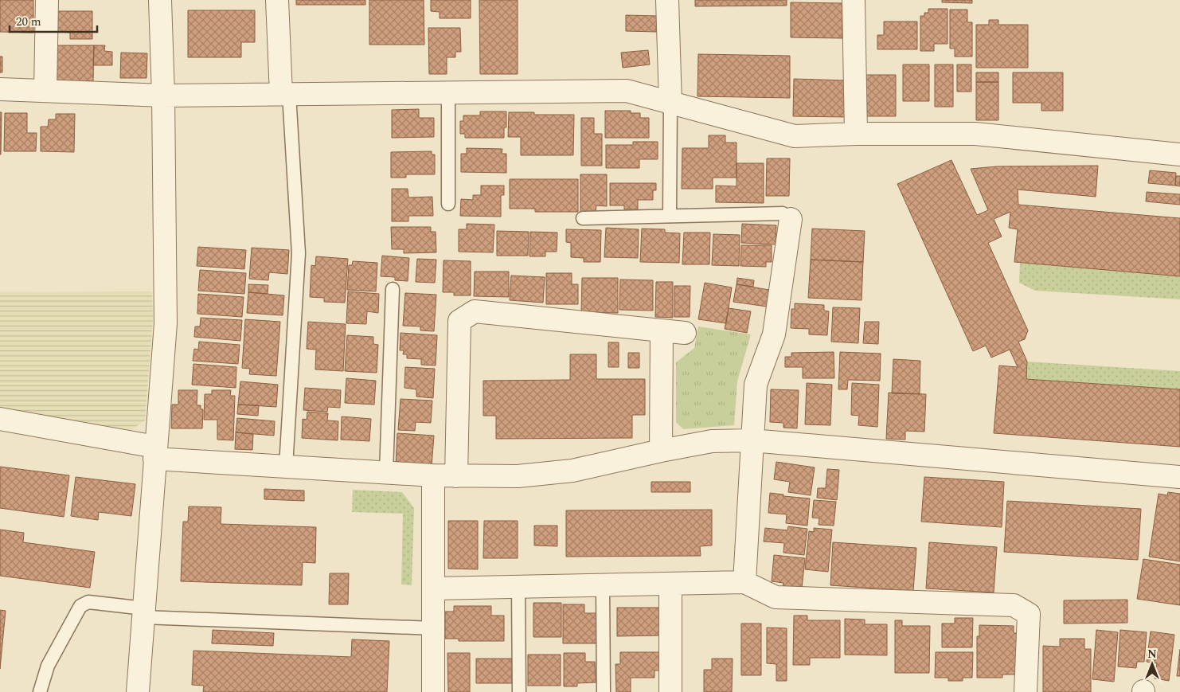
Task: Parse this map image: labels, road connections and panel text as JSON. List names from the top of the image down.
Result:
{
  "scale_bar": "20 m",
  "north": "top"
}
